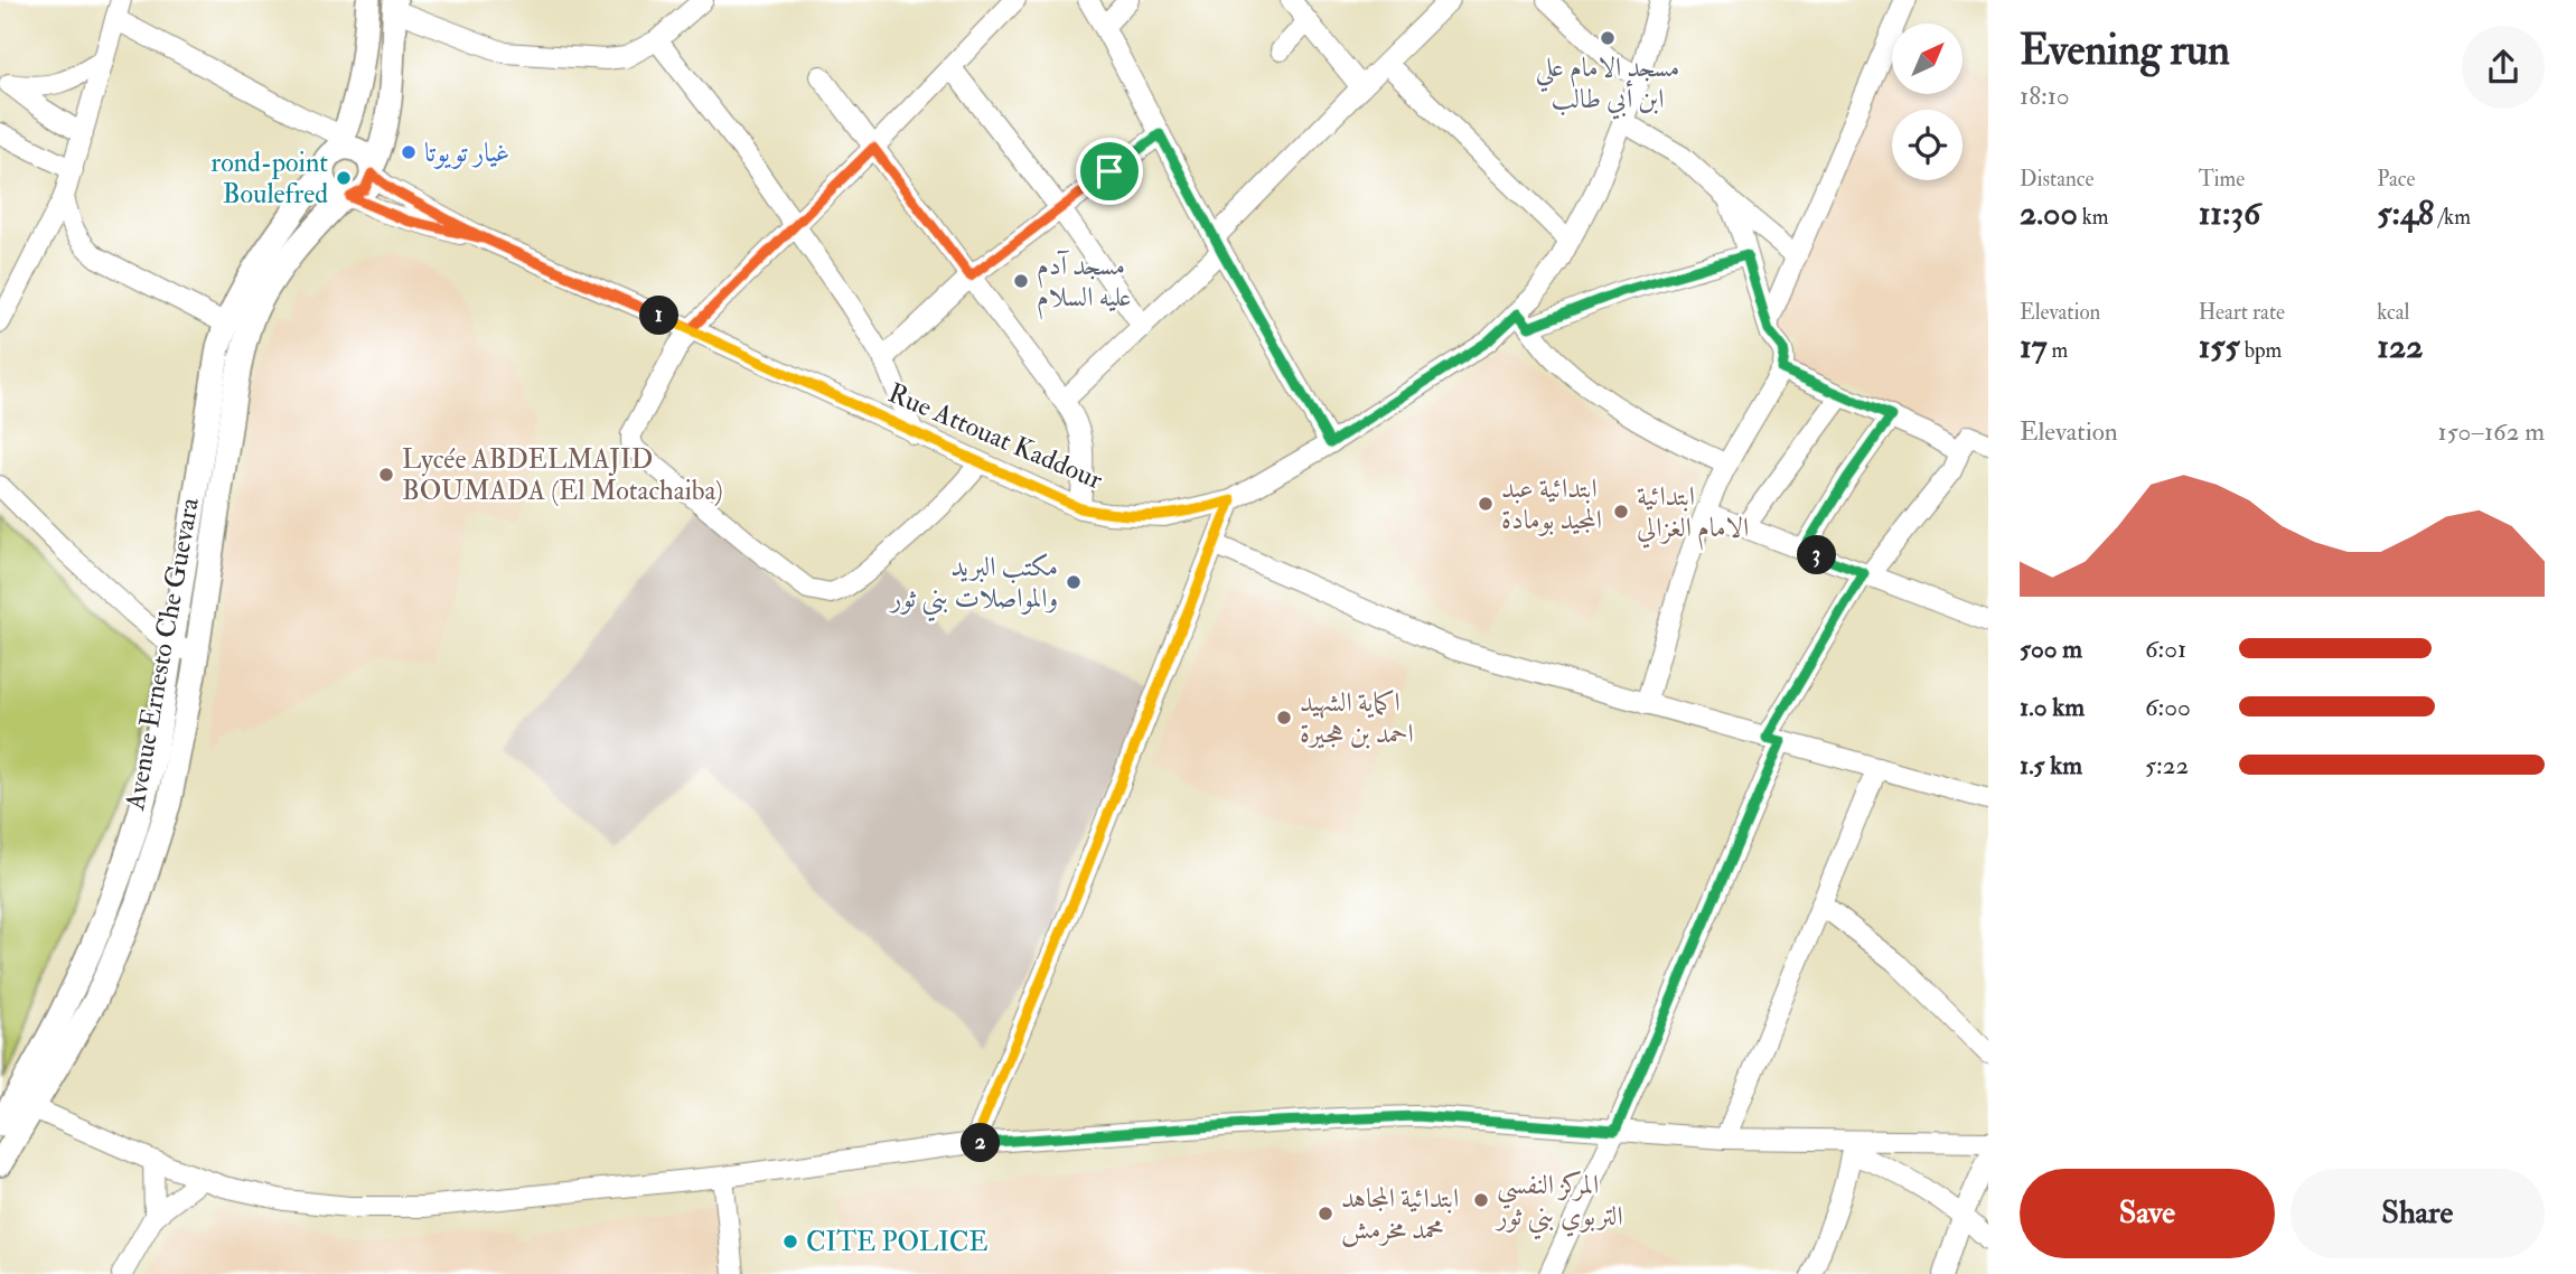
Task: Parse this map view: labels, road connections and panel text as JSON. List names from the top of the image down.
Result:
{
  "streets": {
    "main road": ["Avenue Ernesto Che Guevara"],
    "street": ["Rue Attouat Kaddour"]
  },
  "crossings": [
    ["Rue Attouat Kaddour", "Avenue Ernesto Che Guevara"]
  ],
  "places": [
    "مسجد الامام علي ابن أبي طالب",
    "غيار تويوتا",
    "rond-point Boulefred",
    "مسجد آدم عليه السلام",
    "Lycée ABDELMAJID BOUMADA (El Motachaiba)",
    "ابتدائية عبد المجيد بومادة",
    "ابتدائية الامام الغزالي",
    "مكتب البريد والمواصلات بني ثور",
    "اكماية الشهيد احمد بن هجيرة",
    "المركز النفسي التربوي بني ثور",
    "ابتدائية المجاهد محمد مخرمش",
    "CITE POLICE"
  ],
  "north": "top right",
  "page": {
    "heading": ["Evening run", "18:10"],
    "stats": [
      ["Distance", "2.00 km"],
      ["Time", "11:36"],
      ["Pace", "5:48 /km"],
      ["Elevation", "17 m"],
      ["Heart rate", "155 bpm"],
      ["kcal", "122"]
    ],
    "pins": ["1", "3", "2"],
    "chart": ["Elevation", "150–162 m"],
    "list": [
      {
        "name": "500 m",
        "note": "6:01"
      },
      {
        "name": "1.0 km",
        "note": "6:00"
      },
      {
        "name": "1.5 km",
        "note": "5:22"
      }
    ],
    "buttons": ["Save", "Share"]
  }
}
